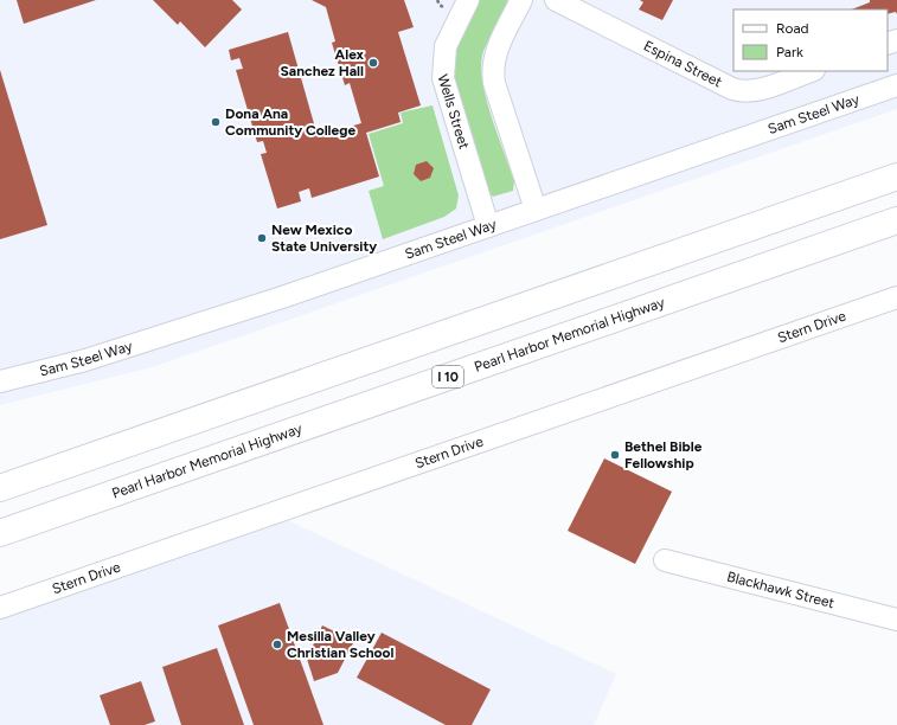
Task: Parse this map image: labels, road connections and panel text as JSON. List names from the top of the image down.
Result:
{
  "streets": {
    "highway": ["Pearl Harbor Memorial Highway", "I 10"],
    "street": [
      "Espina Street",
      "Wells Street",
      "Sam Steel Way",
      "Stern Drive",
      "Blackhawk Street"
    ]
  },
  "crossings": [
    ["Wells Street", "Sam Steel Way"]
  ],
  "places": [
    "Alex Sanchez Hall",
    "Dona Ana Community College",
    "New Mexico State University",
    "Bethel Bible Fellowship",
    "Mesilla Valley Christian School"
  ],
  "legend": ["Road", "Park"]
}
